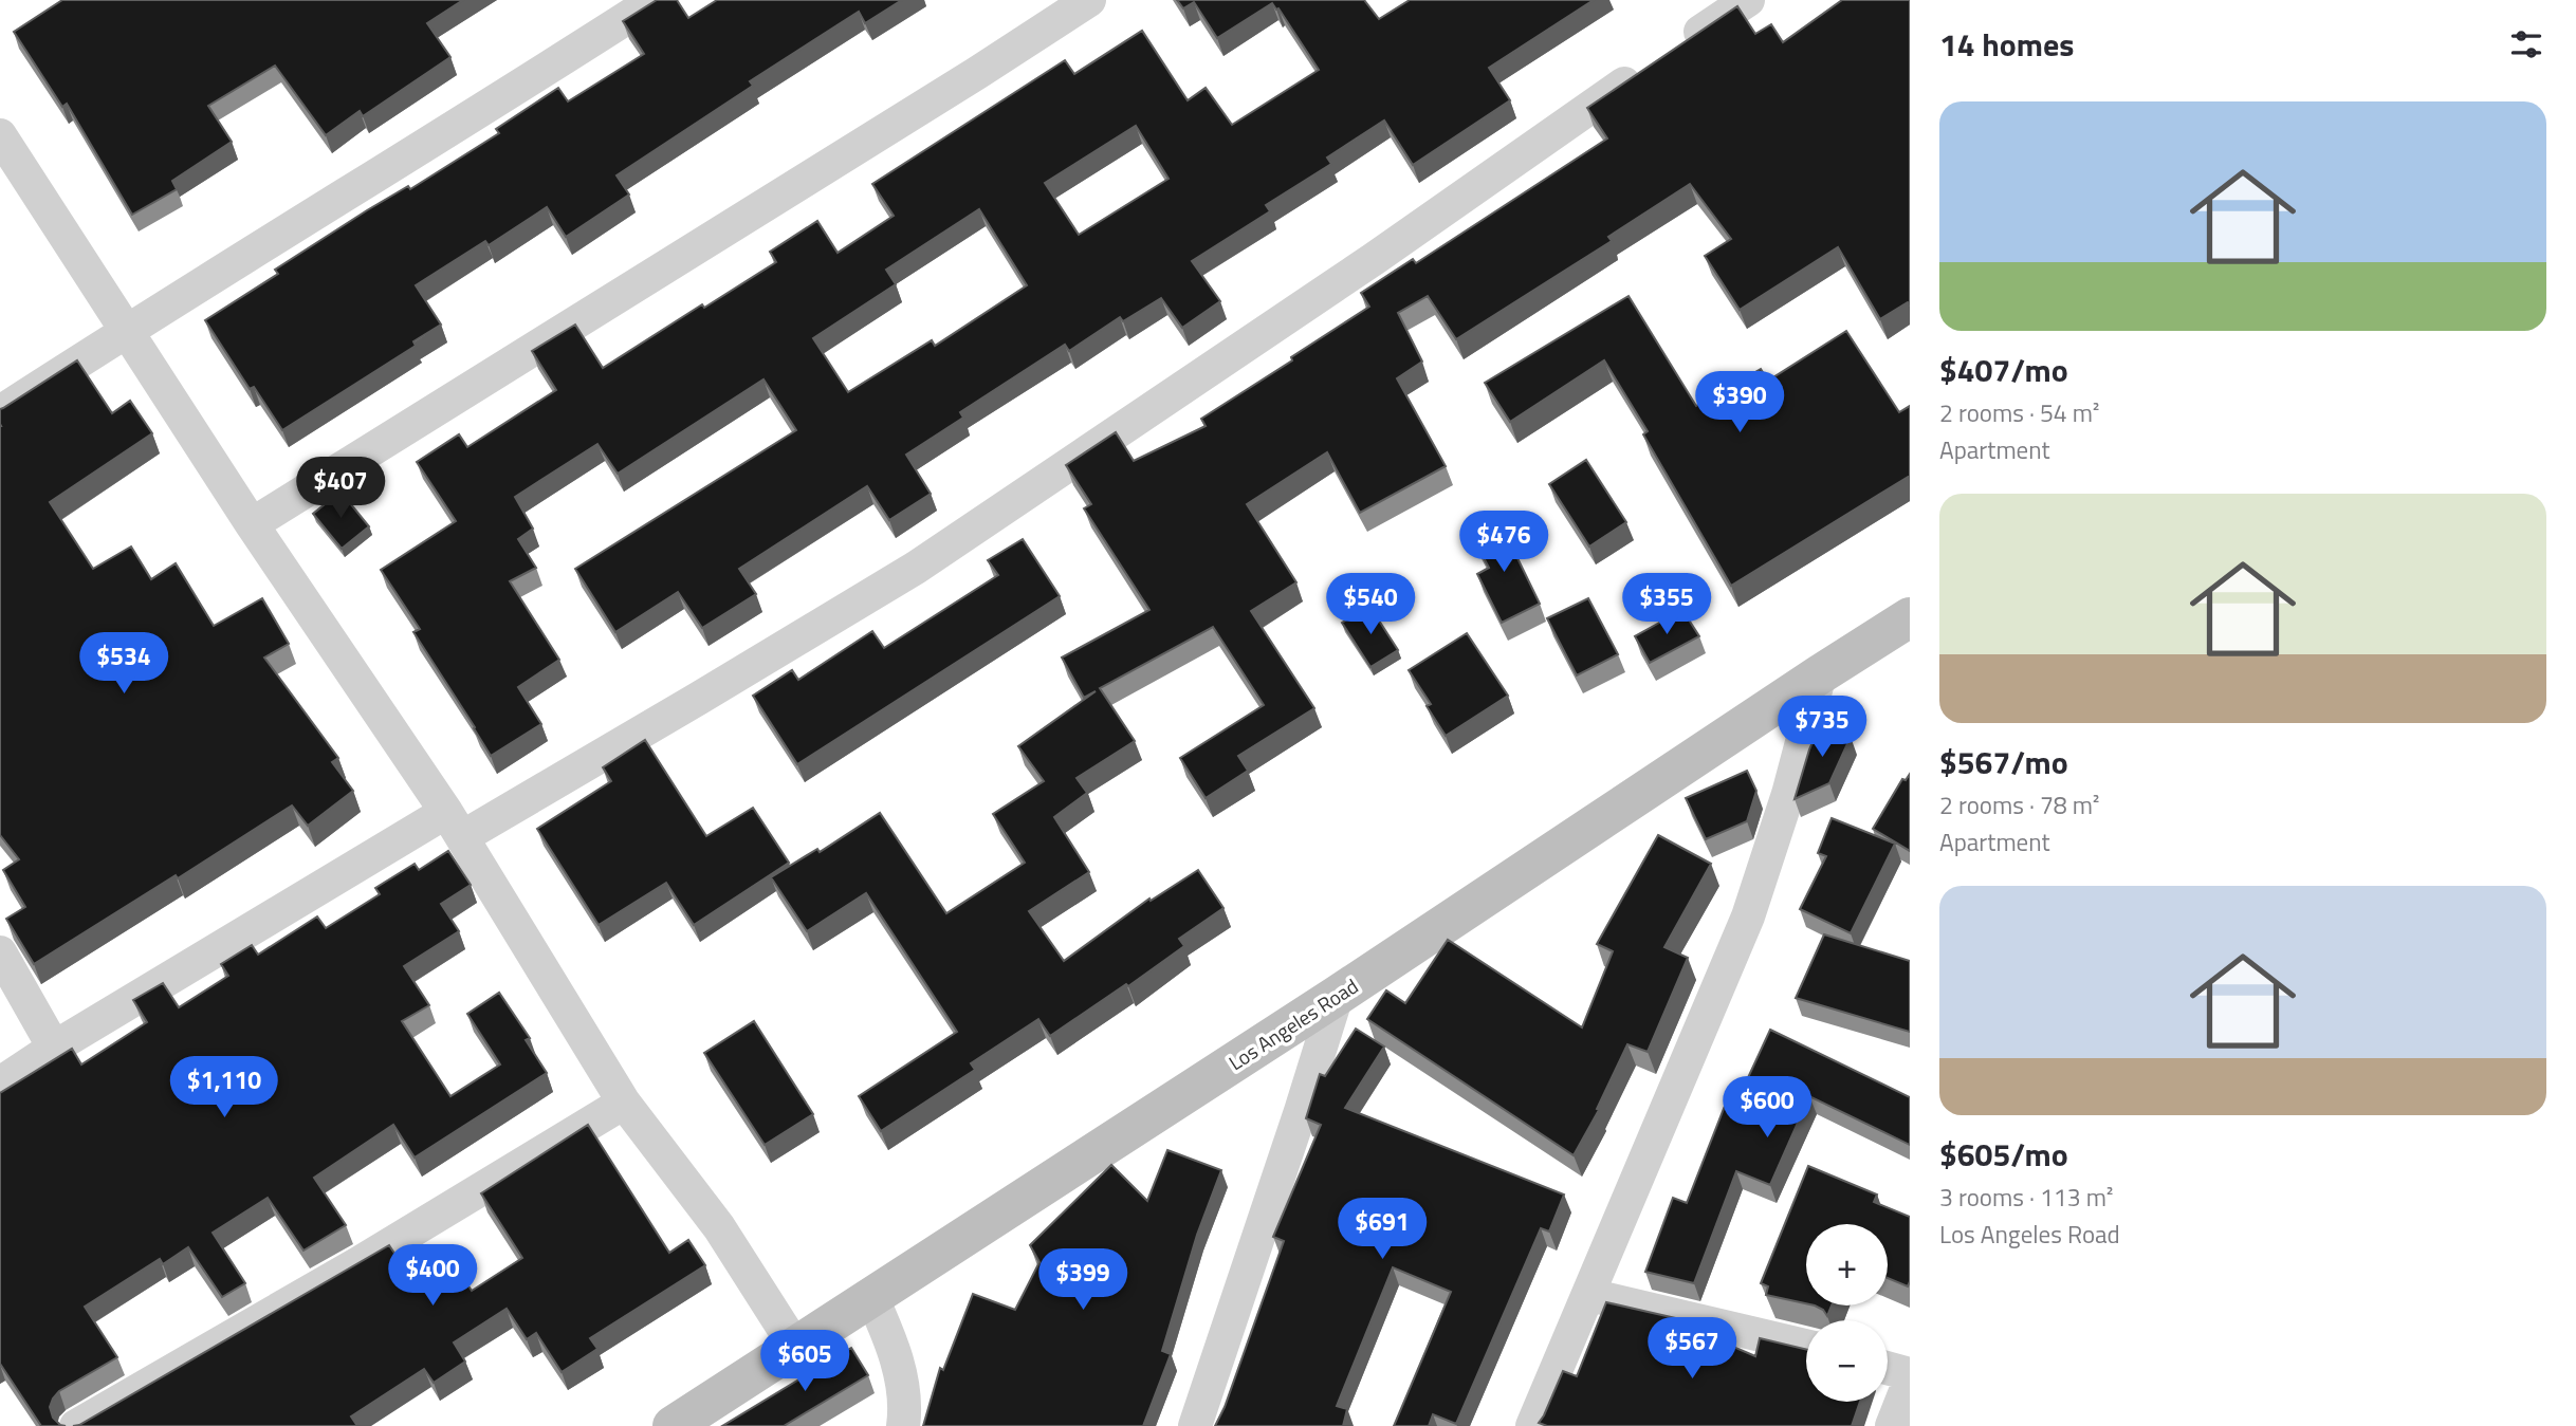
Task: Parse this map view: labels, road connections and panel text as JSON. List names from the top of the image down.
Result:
{
  "streets": {
    "main road": ["Los Angeles Road"]
  },
  "page": {
    "heading": "14 homes",
    "list": [
      {
        "name": "$407/mo",
        "note": "2 rooms · 54 m² · Apartment"
      },
      {
        "name": "$567/mo",
        "note": "2 rooms · 78 m² · Apartment"
      },
      {
        "name": "$605/mo",
        "note": "3 rooms · 113 m² · Los Angeles Road"
      }
    ],
    "price": [
      "$390",
      "$407",
      "$476",
      "$540",
      "$355",
      "$534",
      "$735",
      "$1,110",
      "$600",
      "$691",
      "$400",
      "$399",
      "$567",
      "$605"
    ],
    "map_buttons": ["+", "−"]
  }
}
